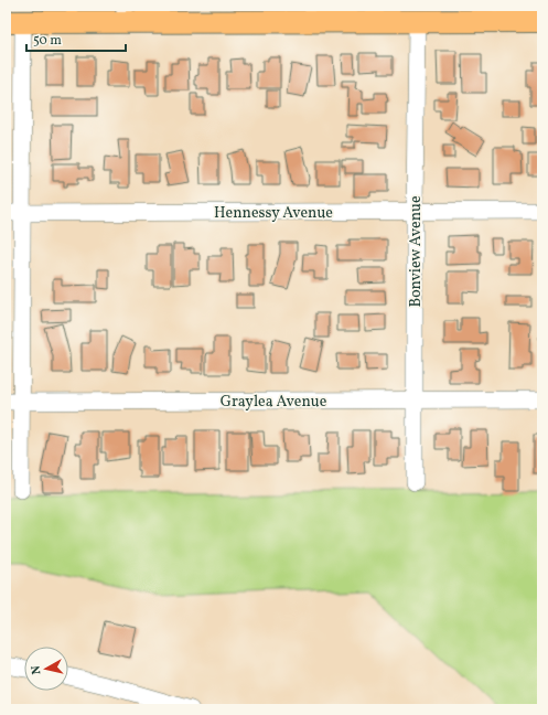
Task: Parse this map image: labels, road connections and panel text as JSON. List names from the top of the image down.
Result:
{
  "streets": {
    "street": ["Hennessy Avenue", "Bonview Avenue", "Graylea Avenue"]
  },
  "crossings": [
    ["Hennessy Avenue", "Bonview Avenue"],
    ["Bonview Avenue", "Graylea Avenue"]
  ],
  "scale_bar": "50 m",
  "north": "left"
}
